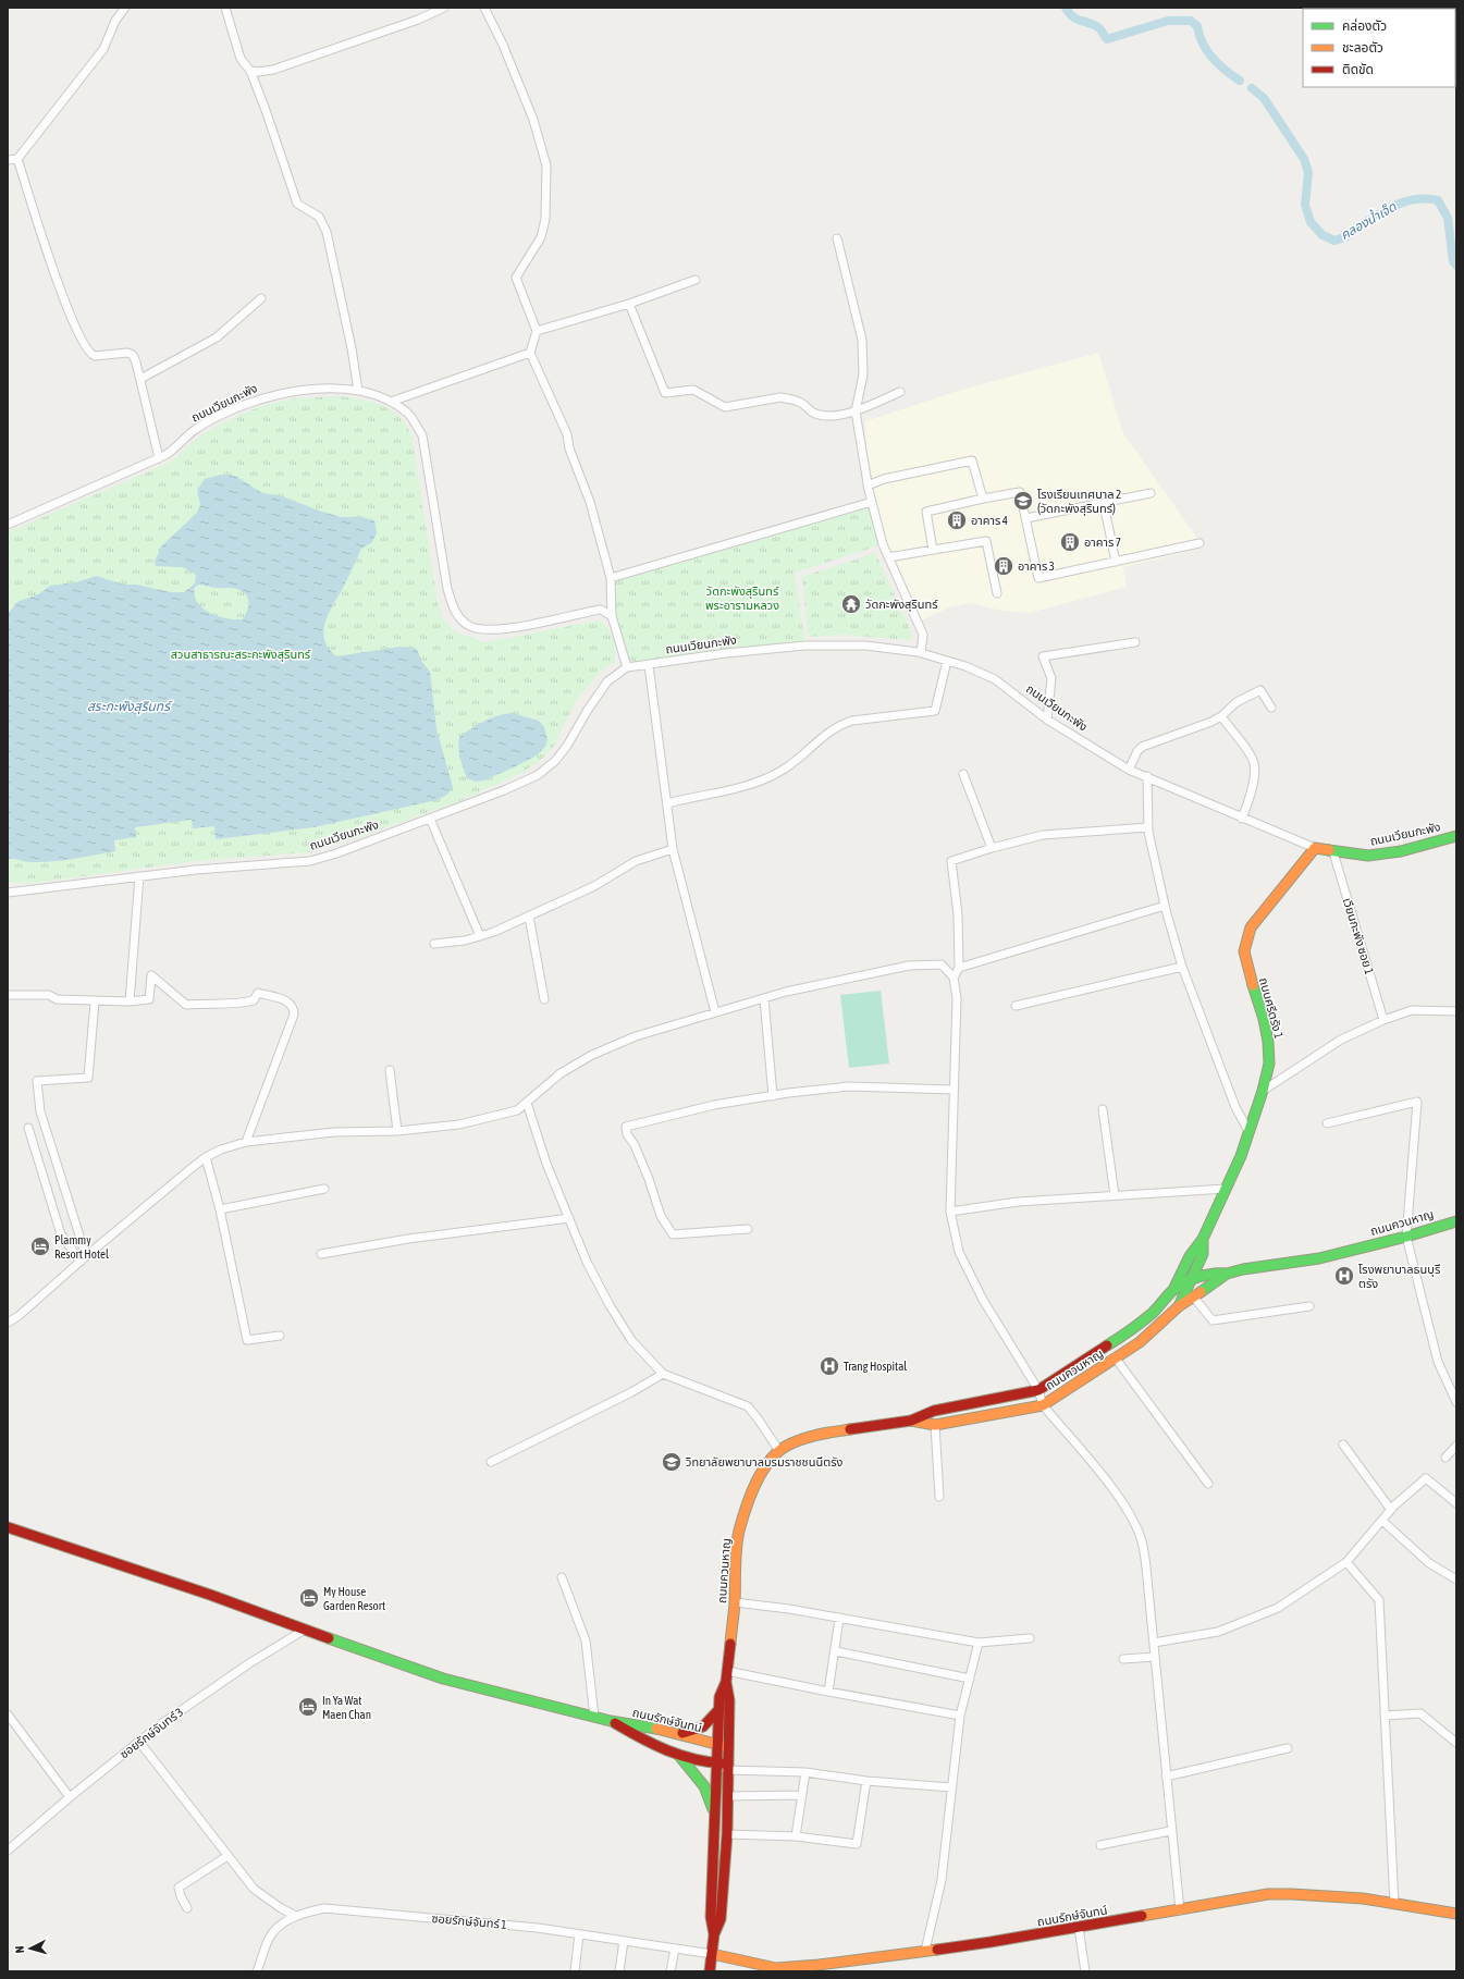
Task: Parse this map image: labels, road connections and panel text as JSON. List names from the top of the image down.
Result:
{
  "streets": {
    "main road": [
      "ถนนเวียนกะพัง",
      "ถนนศรีตรัง 1",
      "ถนนควนหาญ",
      "ถนนรักษ์จันทน์"
    ],
    "street": ["เวียนกะพัง ซอย 1", "ซอยรักษ์จันทร์ 3", "ซอยรักษ์จันทร์ 1"]
  },
  "crossings": [
    ["ถนนเวียนกะพัง", "เวียนกะพัง ซอย 1"],
    ["ถนนเวียนกะพัง", "ถนนศรีตรัง 1"],
    ["ถนนศรีตรัง 1", "ถนนควนหาญ"],
    ["ถนนควนหาญ", "ถนนรักษ์จันทน์"],
    ["ถนนรักษ์จันทน์", "ซอยรักษ์จันทร์ 1"]
  ],
  "water": ["คลองน้ำเจ็ด", "สระกะพังสุรินทร์"],
  "parks": ["วัดกะพังสุรินทร์ พระอารามหลวง", "สวนสาธารณะสระกะพังสุรินทร์"],
  "places": {
    "school or university": ["โรงเรียนเทศบาล 2 (วัดกะพังสุรินทร์)", "วิทยาลัยพยาบาลบรมราชชนนีตรัง"],
    "building": ["อาคาร 4", "อาคาร 7", "อาคาร 3"],
    "temple": ["วัดกะพังสุรินทร์"],
    "hotel": ["Plammy Resort Hotel", "My House Garden Resort", "In Ya Wat Maen Chan"],
    "hospital": ["โรงพยาบาลธนบุรี ตรัง", "Trang Hospital"]
  },
  "legend": ["คล่องตัว", "ชะลอตัว", "ติดขัด"],
  "north": "left"
}
